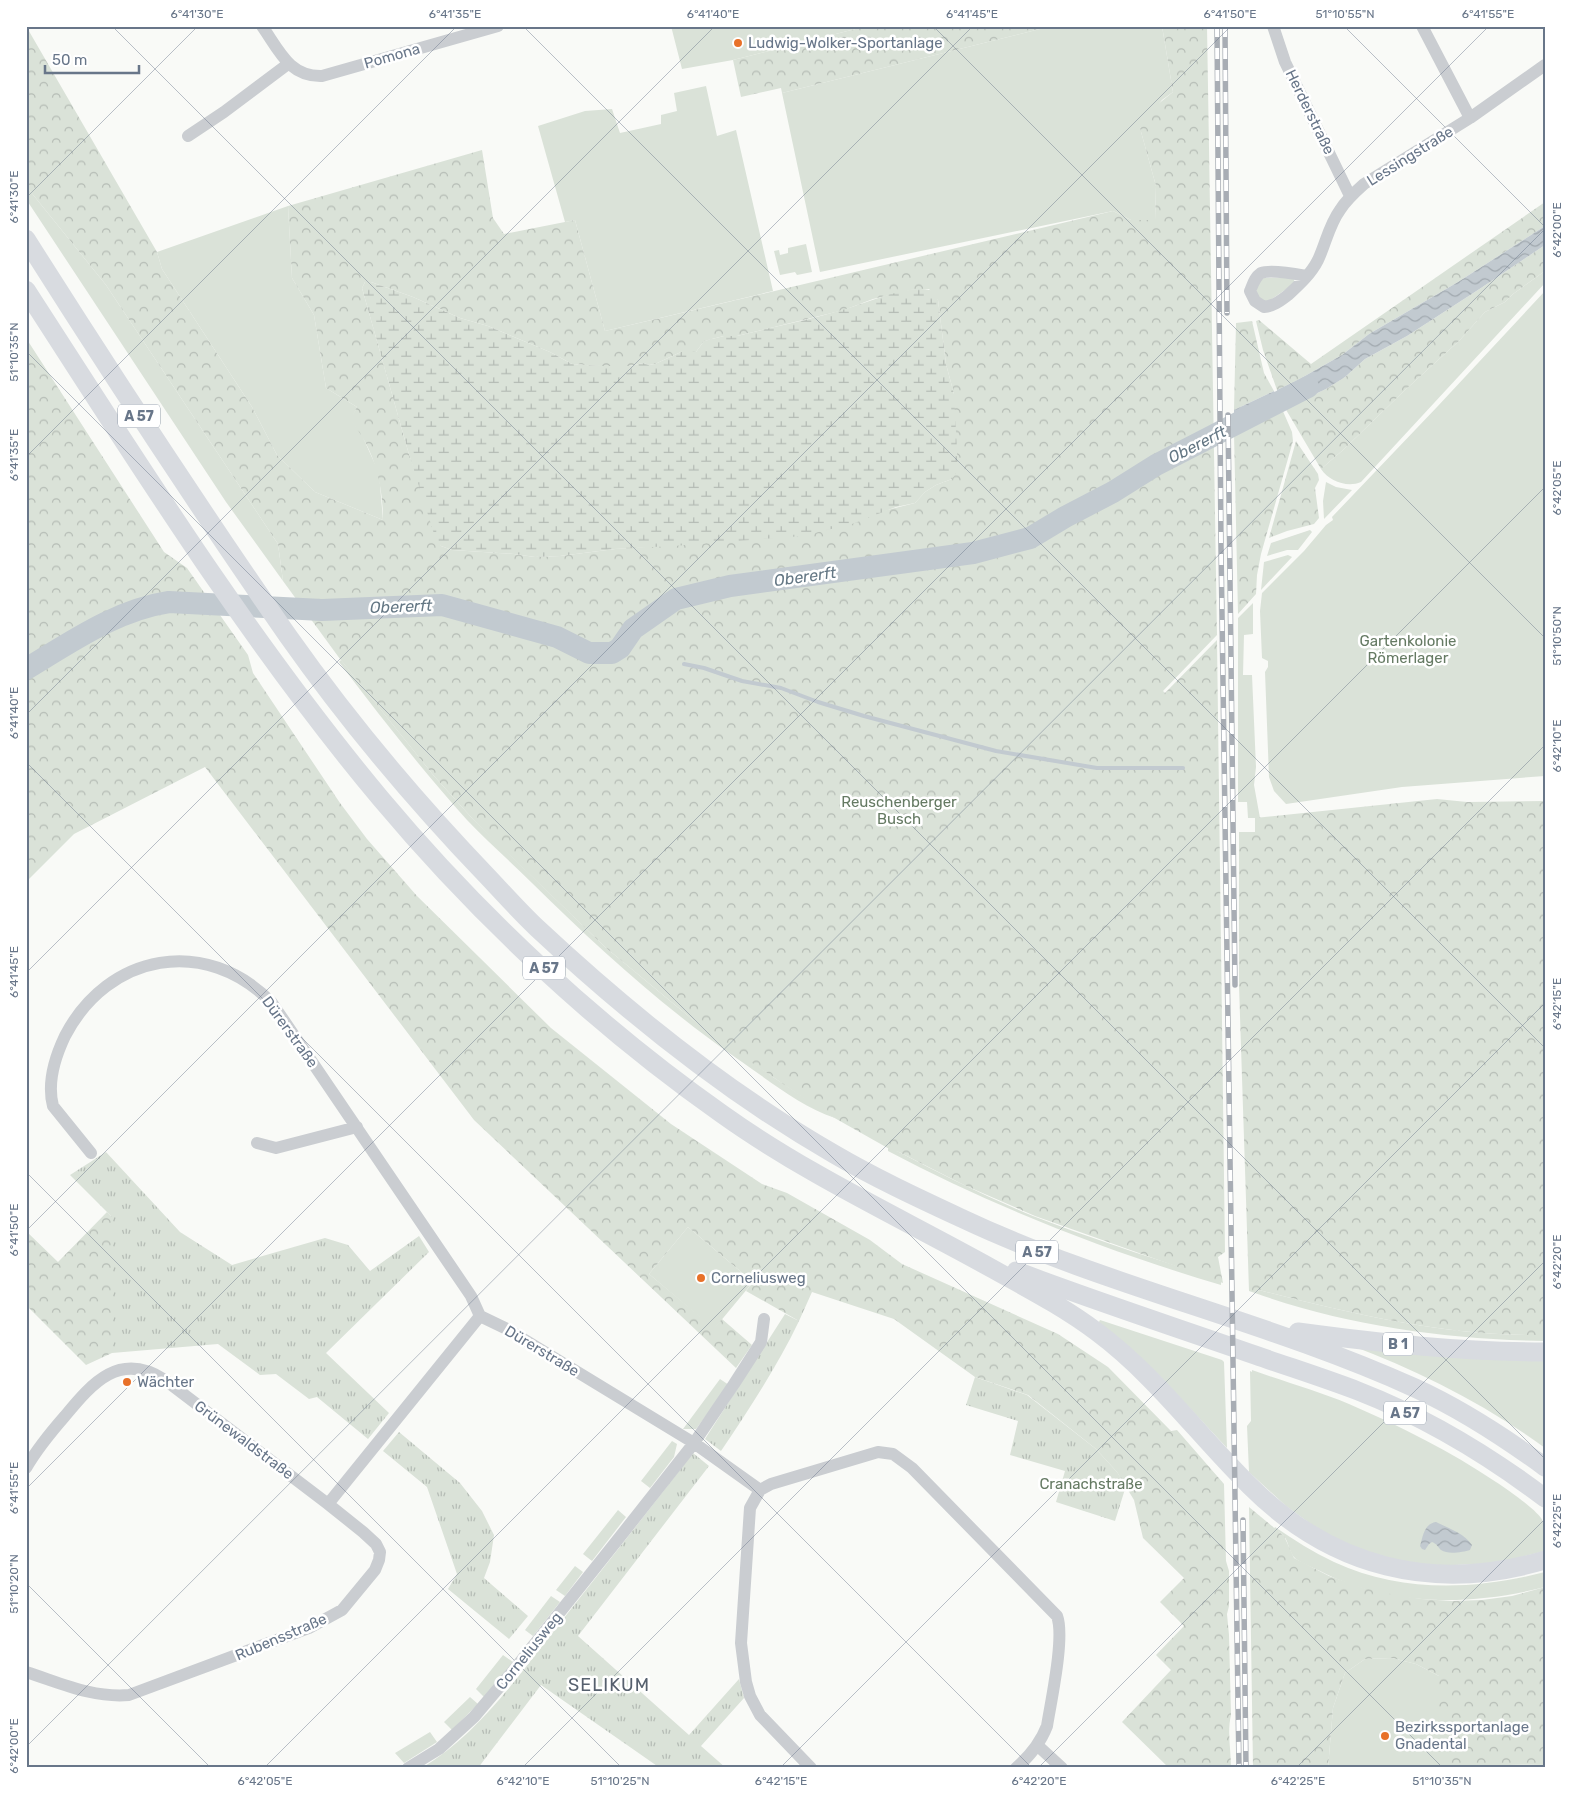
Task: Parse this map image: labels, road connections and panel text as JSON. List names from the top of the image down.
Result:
{
  "streets": {
    "highway": ["A 57", "B 1"],
    "street": [
      "Pomona",
      "Herderstraße",
      "Lessingstraße",
      "Dürerstraße",
      "Grünewaldstraße",
      "Rubensstraße",
      "Corneliusweg"
    ]
  },
  "crossings": [
    ["Herderstraße", "Lessingstraße"],
    ["A 57", "B 1"],
    ["Dürerstraße", "Corneliusweg"],
    ["Grünewaldstraße", "Rubensstraße"]
  ],
  "districts": ["SELIKUM"],
  "water": ["Obererft"],
  "parks": ["Gartenkolonie Römerlager", "Reuschenberger Busch", "Cranachstraße"],
  "places": [
    "Ludwig-Wolker-Sportanlage",
    "Corneliusweg",
    "Wächter",
    "Bezirkssportanlage Gnadental"
  ],
  "scale_bar": "50 m",
  "coordinates": [
    "6°41'30\"E",
    "6°41'35\"E",
    "6°41'40\"E",
    "6°41'45\"E",
    "6°41'50\"E",
    "51°10'55\"N",
    "6°41'55\"E",
    "6°42'00\"E",
    "51°10'35\"N",
    "6°42'05\"E",
    "51°10'50\"N",
    "6°42'10\"E",
    "6°42'15\"E",
    "6°42'20\"E",
    "6°42'25\"E",
    "51°10'20\"N",
    "51°10'25\"N"
  ]
}
